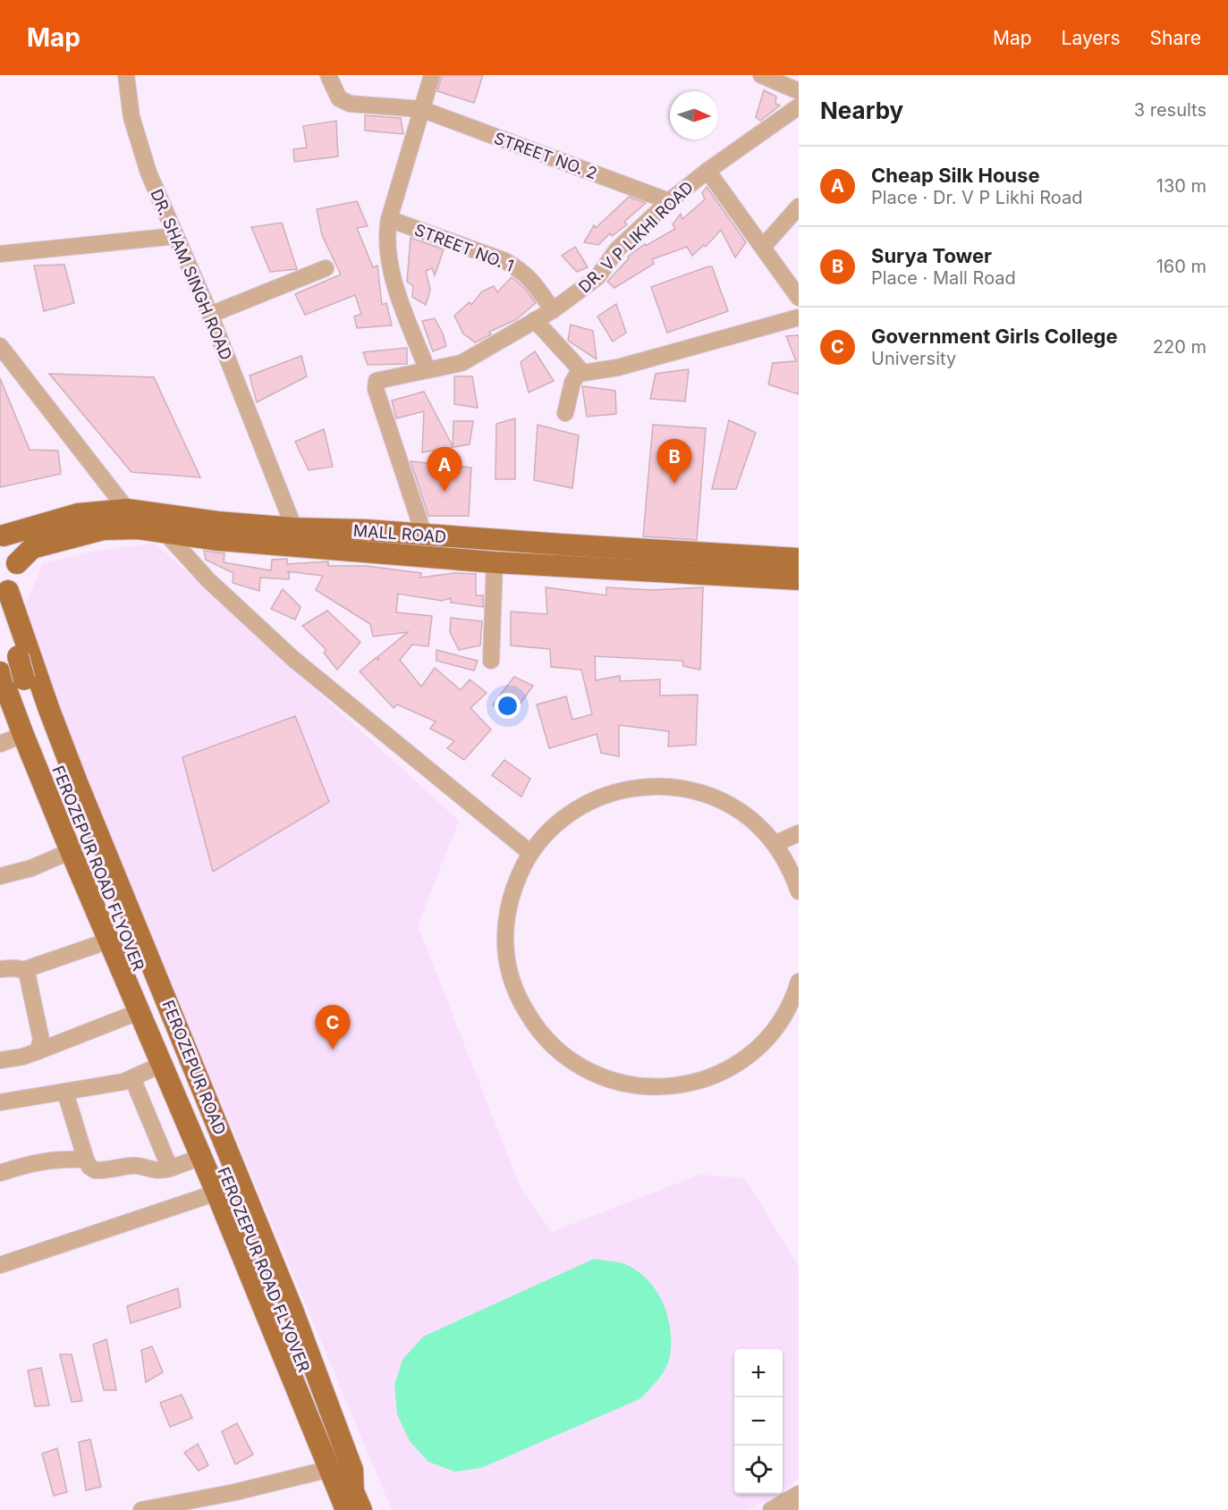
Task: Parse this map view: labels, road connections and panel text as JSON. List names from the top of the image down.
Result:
{
  "streets": {
    "main road": ["MALL ROAD", "FEROZEPUR ROAD FLYOVER"],
    "street": [
      "STREET NO. 2",
      "DR. V P LIKHI ROAD",
      "STREET NO. 1",
      "DR. SHAM SINGH ROAD"
    ]
  },
  "crossings": [
    ["STREET NO. 2", "DR. V P LIKHI ROAD"],
    ["DR. V P LIKHI ROAD", "STREET NO. 1"],
    ["DR. V P LIKHI ROAD", "MALL ROAD"],
    ["DR. SHAM SINGH ROAD", "MALL ROAD"]
  ],
  "north": "right",
  "page": {
    "header": "Map",
    "nav": ["Map", "Layers", "Share"],
    "heading": ["Nearby", "3 results"],
    "list": [
      {
        "mark": "A",
        "name": "Cheap Silk House",
        "note": "Place · Dr. V P Likhi Road",
        "value": "130 m"
      },
      {
        "mark": "B",
        "name": "Surya Tower",
        "note": "Place · Mall Road",
        "value": "160 m"
      },
      {
        "mark": "C",
        "name": "Government Girls College",
        "note": "University",
        "value": "220 m"
      }
    ],
    "pins": ["B", "A", "C"],
    "map_buttons": ["+", "−"]
  }
}
